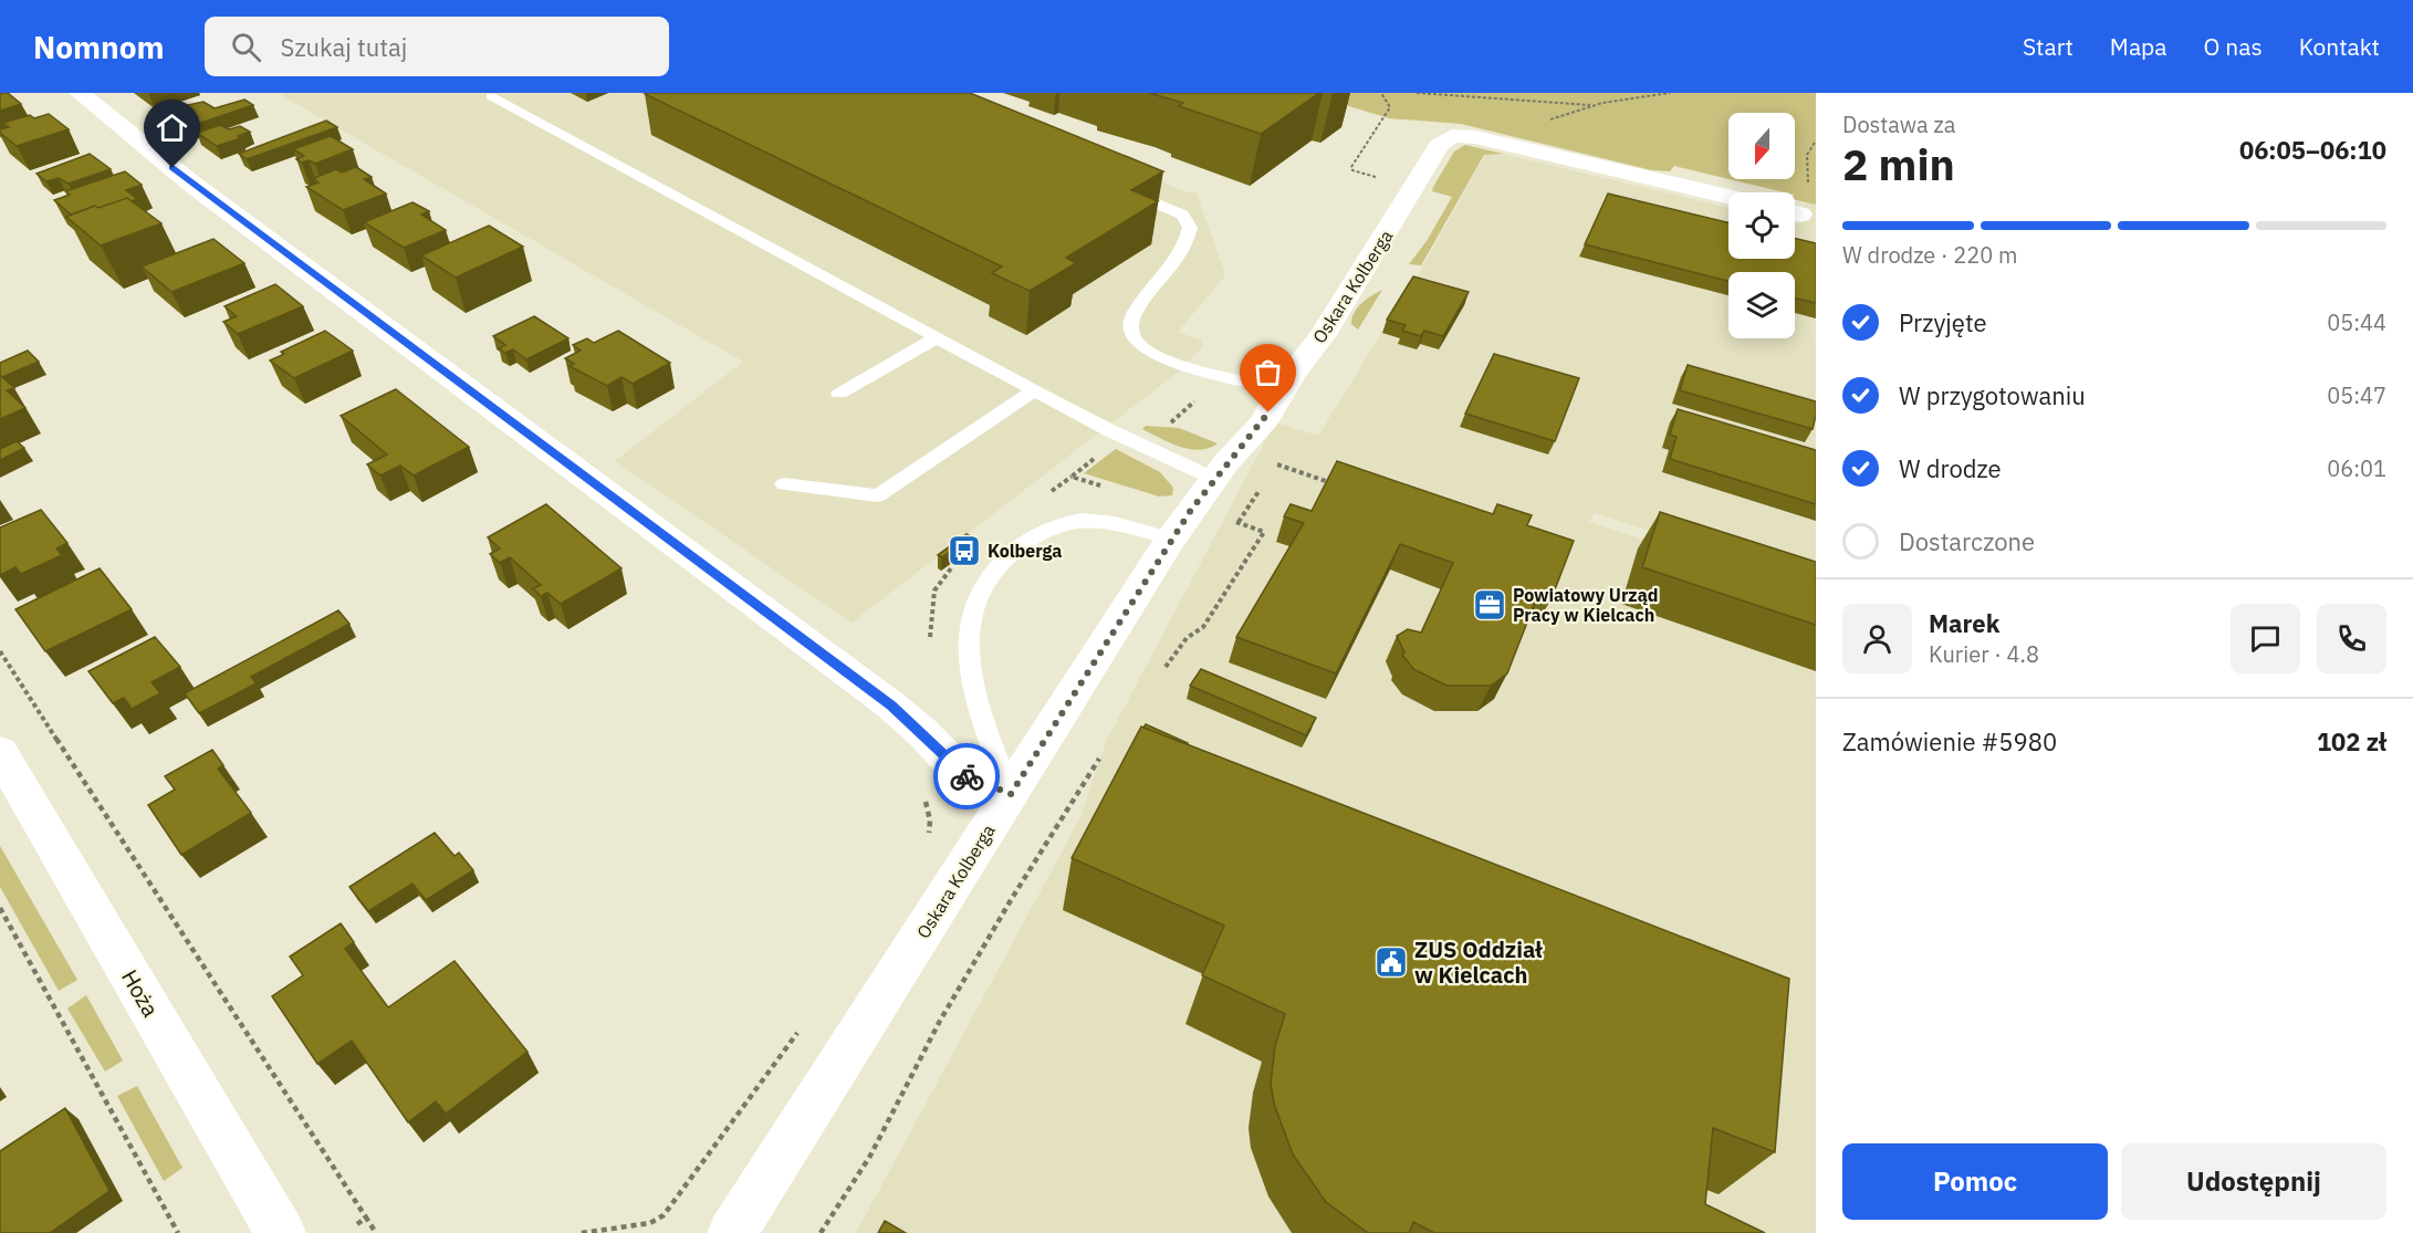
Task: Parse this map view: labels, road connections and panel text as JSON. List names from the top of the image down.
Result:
{
  "streets": {
    "street": ["Oskara Kolberga", "Hoża"]
  },
  "places": {
    "bus stop": ["Kolberga"],
    "office": ["Powiatowy Urząd Pracy w Kielcach"],
    "public building": ["ZUS Oddział w Kielcach"]
  },
  "north": "bottom",
  "page": {
    "header": "Nomnom",
    "search": "Szukaj tutaj",
    "nav": [
      "Start",
      "Mapa",
      "O nas",
      "Kontakt"
    ],
    "heading": ["2 min", "Dostawa za", "06:05–06:10"],
    "panel": [
      "Marek",
      "Kurier · 4.8",
      "Zamówienie #5980",
      "102 zł"
    ],
    "bar": "W drodze · 220 m",
    "list": [
      ["Przyjęte", "05:44"],
      ["W przygotowaniu", "05:47"],
      ["W drodze", "06:01"],
      "Dostarczone"
    ],
    "buttons": ["Pomoc", "Udostępnij"]
  }
}
